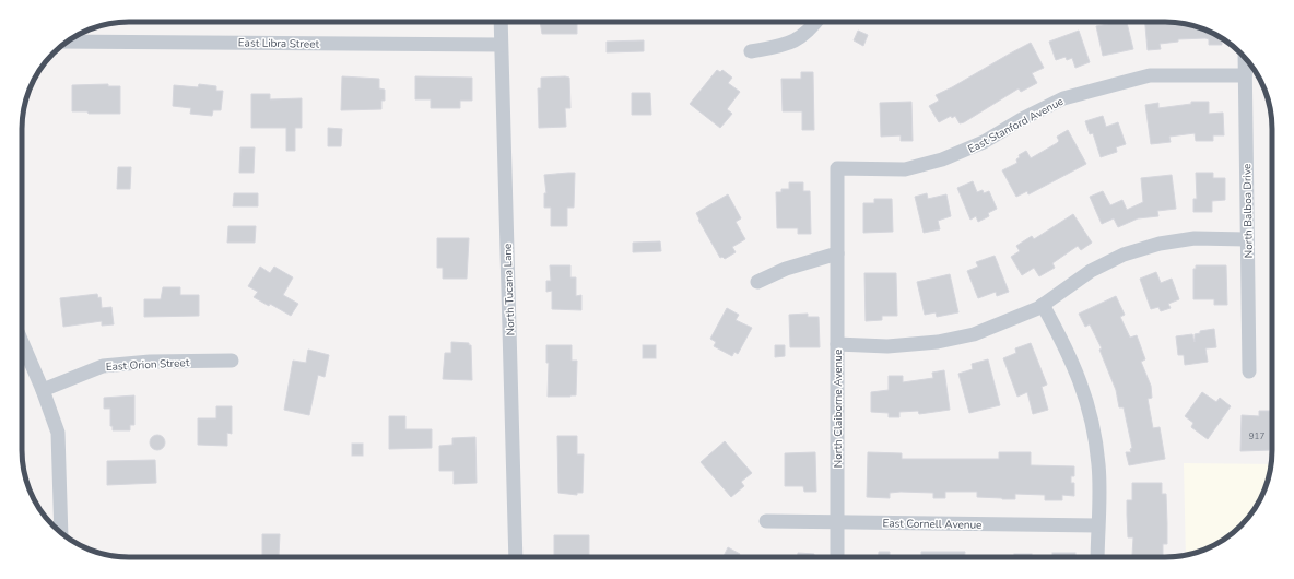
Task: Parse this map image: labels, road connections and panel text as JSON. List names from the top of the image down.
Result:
{
  "streets": {
    "street": [
      "East Libra Street",
      "East Stanford Avenue",
      "North Balboa Drive",
      "North Tucana Lane",
      "East Orion Street",
      "North Claiborne Avenue",
      "East Cornell Avenue"
    ]
  },
  "crossings": [
    ["East Libra Street", "North Tucana Lane"],
    ["East Stanford Avenue", "North Balboa Drive"],
    ["East Stanford Avenue", "North Claiborne Avenue"],
    ["North Claiborne Avenue", "East Cornell Avenue"]
  ],
  "house_numbers": ["917"]
}
